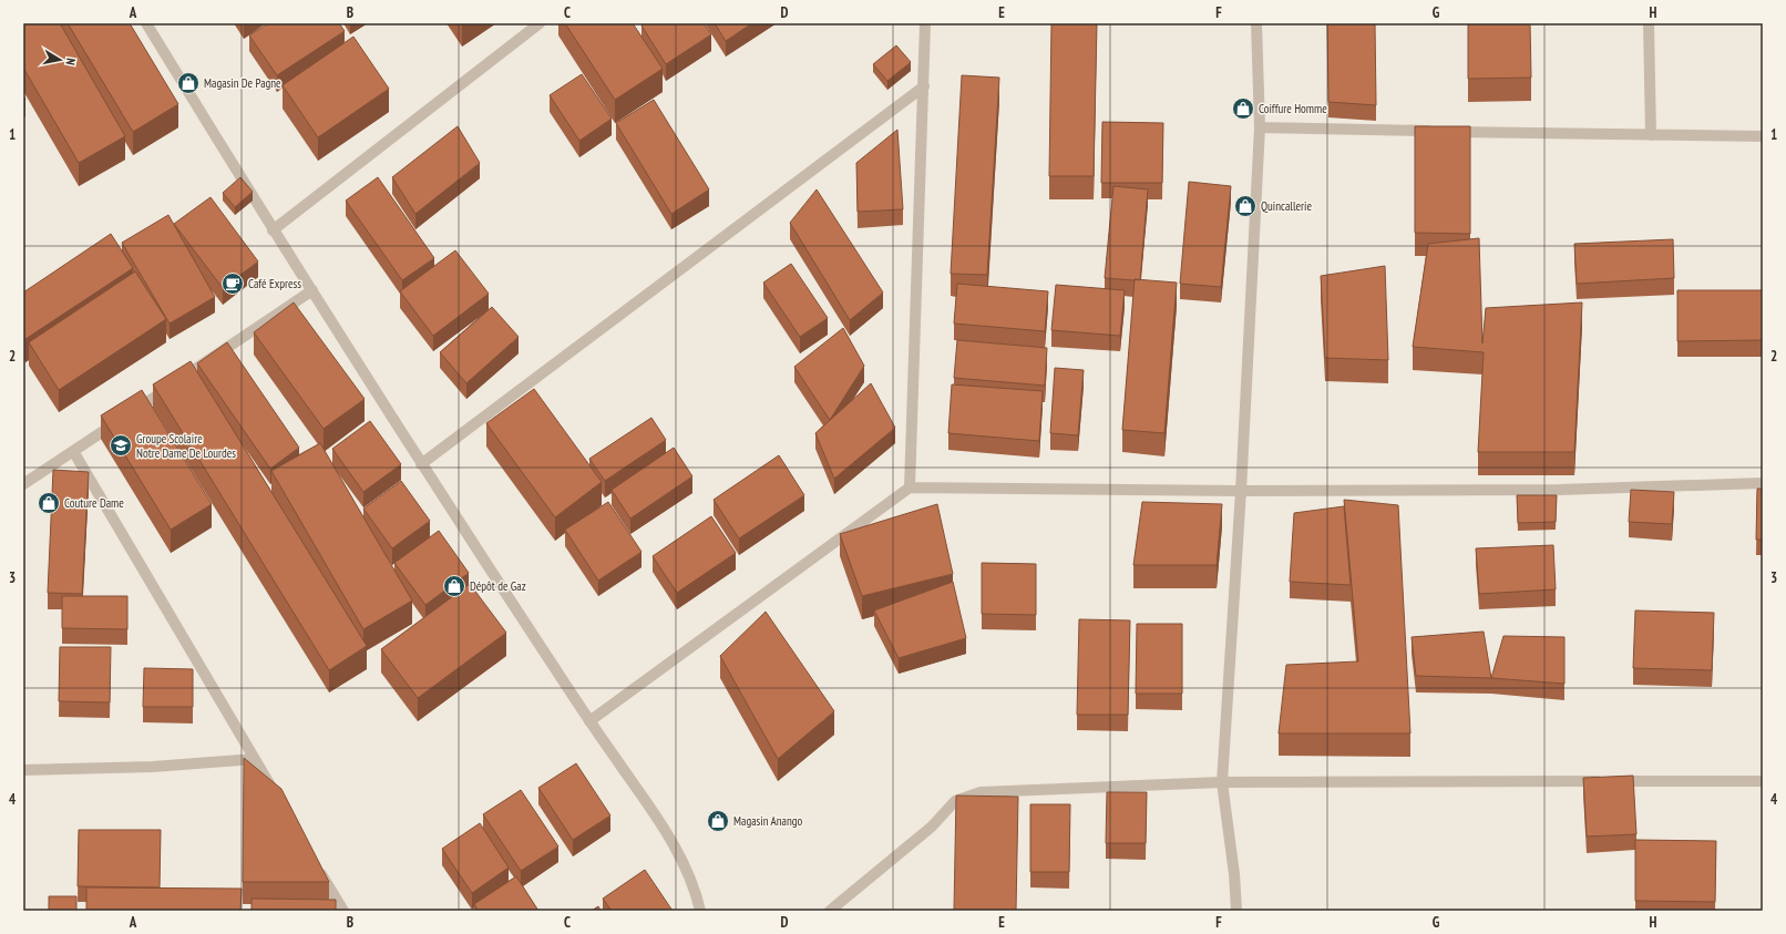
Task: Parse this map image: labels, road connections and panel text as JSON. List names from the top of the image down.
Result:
{
  "places": {
    "shop": [
      "Magasin De Pagne",
      "Coiffure Homme",
      "Quincallerie",
      "Couture Dame",
      "Dépôt de Gaz",
      "Magasin Anango"
    ],
    "cafe": ["Café Express"],
    "school or university": ["Groupe Scolaire Notre Dame De Lourdes"]
  },
  "north": "right",
  "grid": {
    "columns": [
      "A",
      "B",
      "C",
      "D",
      "E",
      "F",
      "G",
      "H"
    ],
    "rows": [
      "1",
      "2",
      "3",
      "4"
    ]
  }
}
